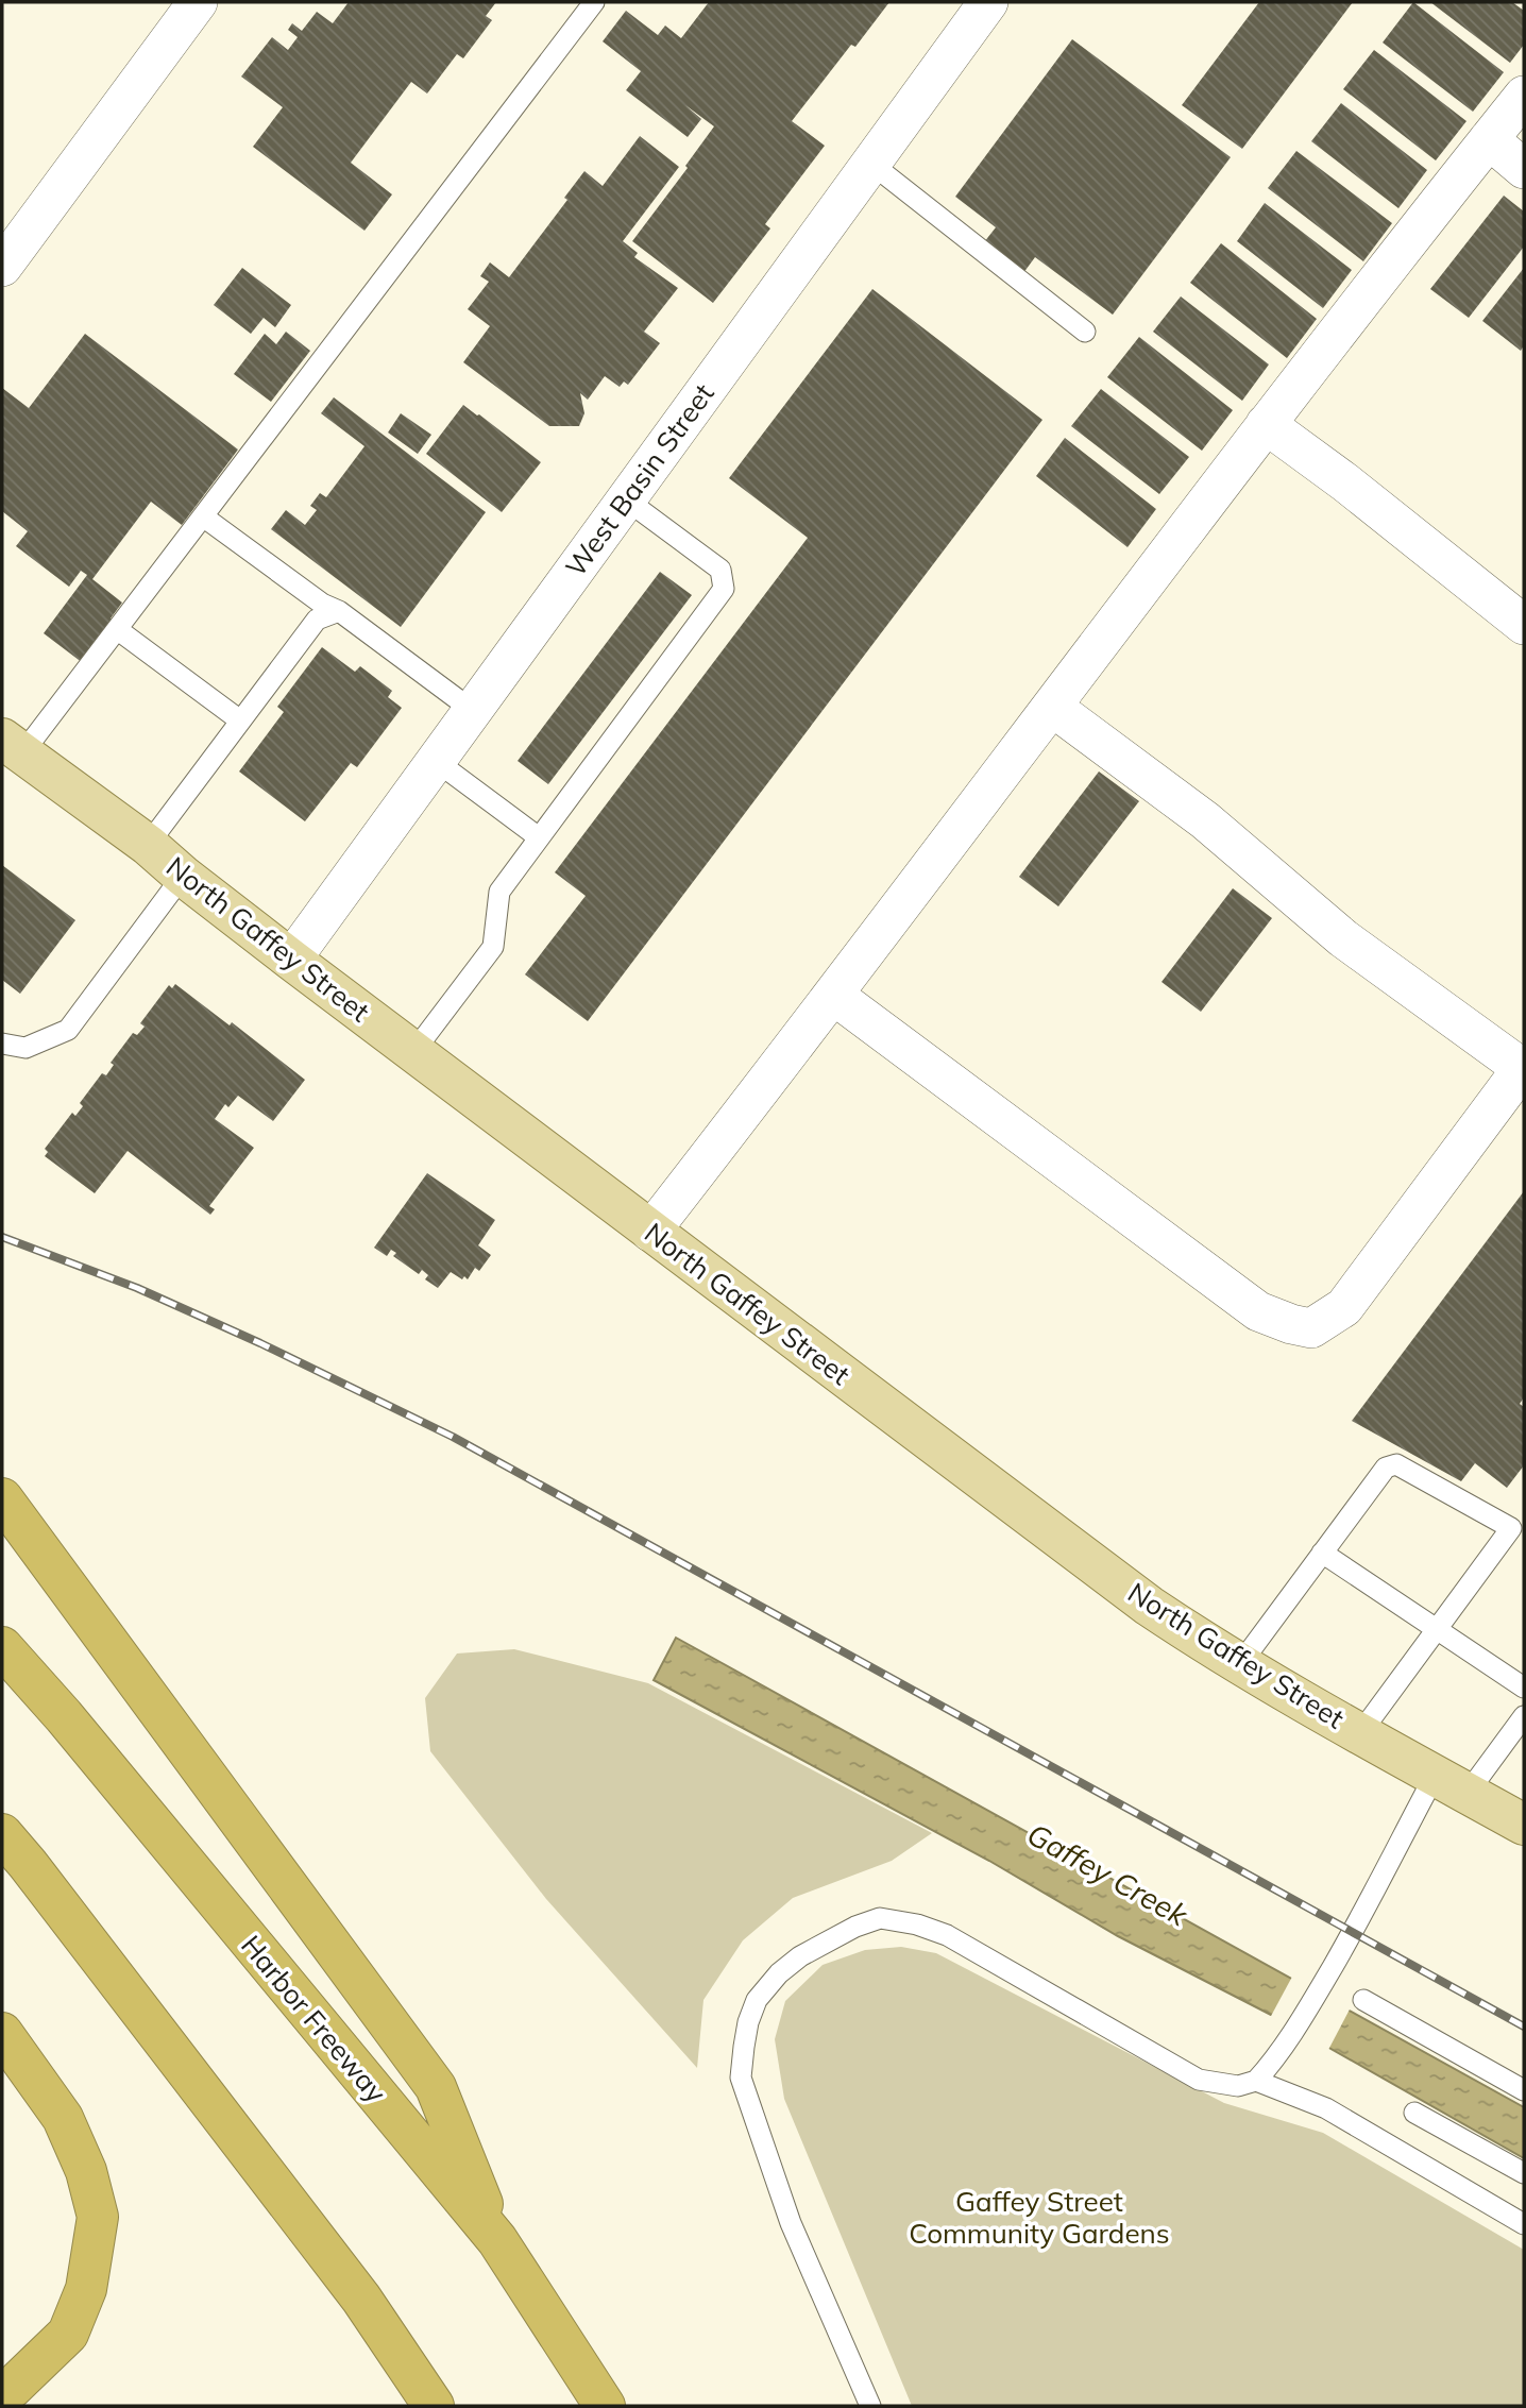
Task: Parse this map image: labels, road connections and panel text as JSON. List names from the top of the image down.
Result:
{
  "streets": {
    "highway": ["Harbor Freeway"],
    "main road": ["North Gaffey Street"],
    "street": ["West Basin Street"]
  },
  "crossings": [
    ["West Basin Street", "North Gaffey Street"]
  ],
  "water": ["Gaffey Creek"],
  "parks": ["Gaffey Street Community Gardens"]
}
